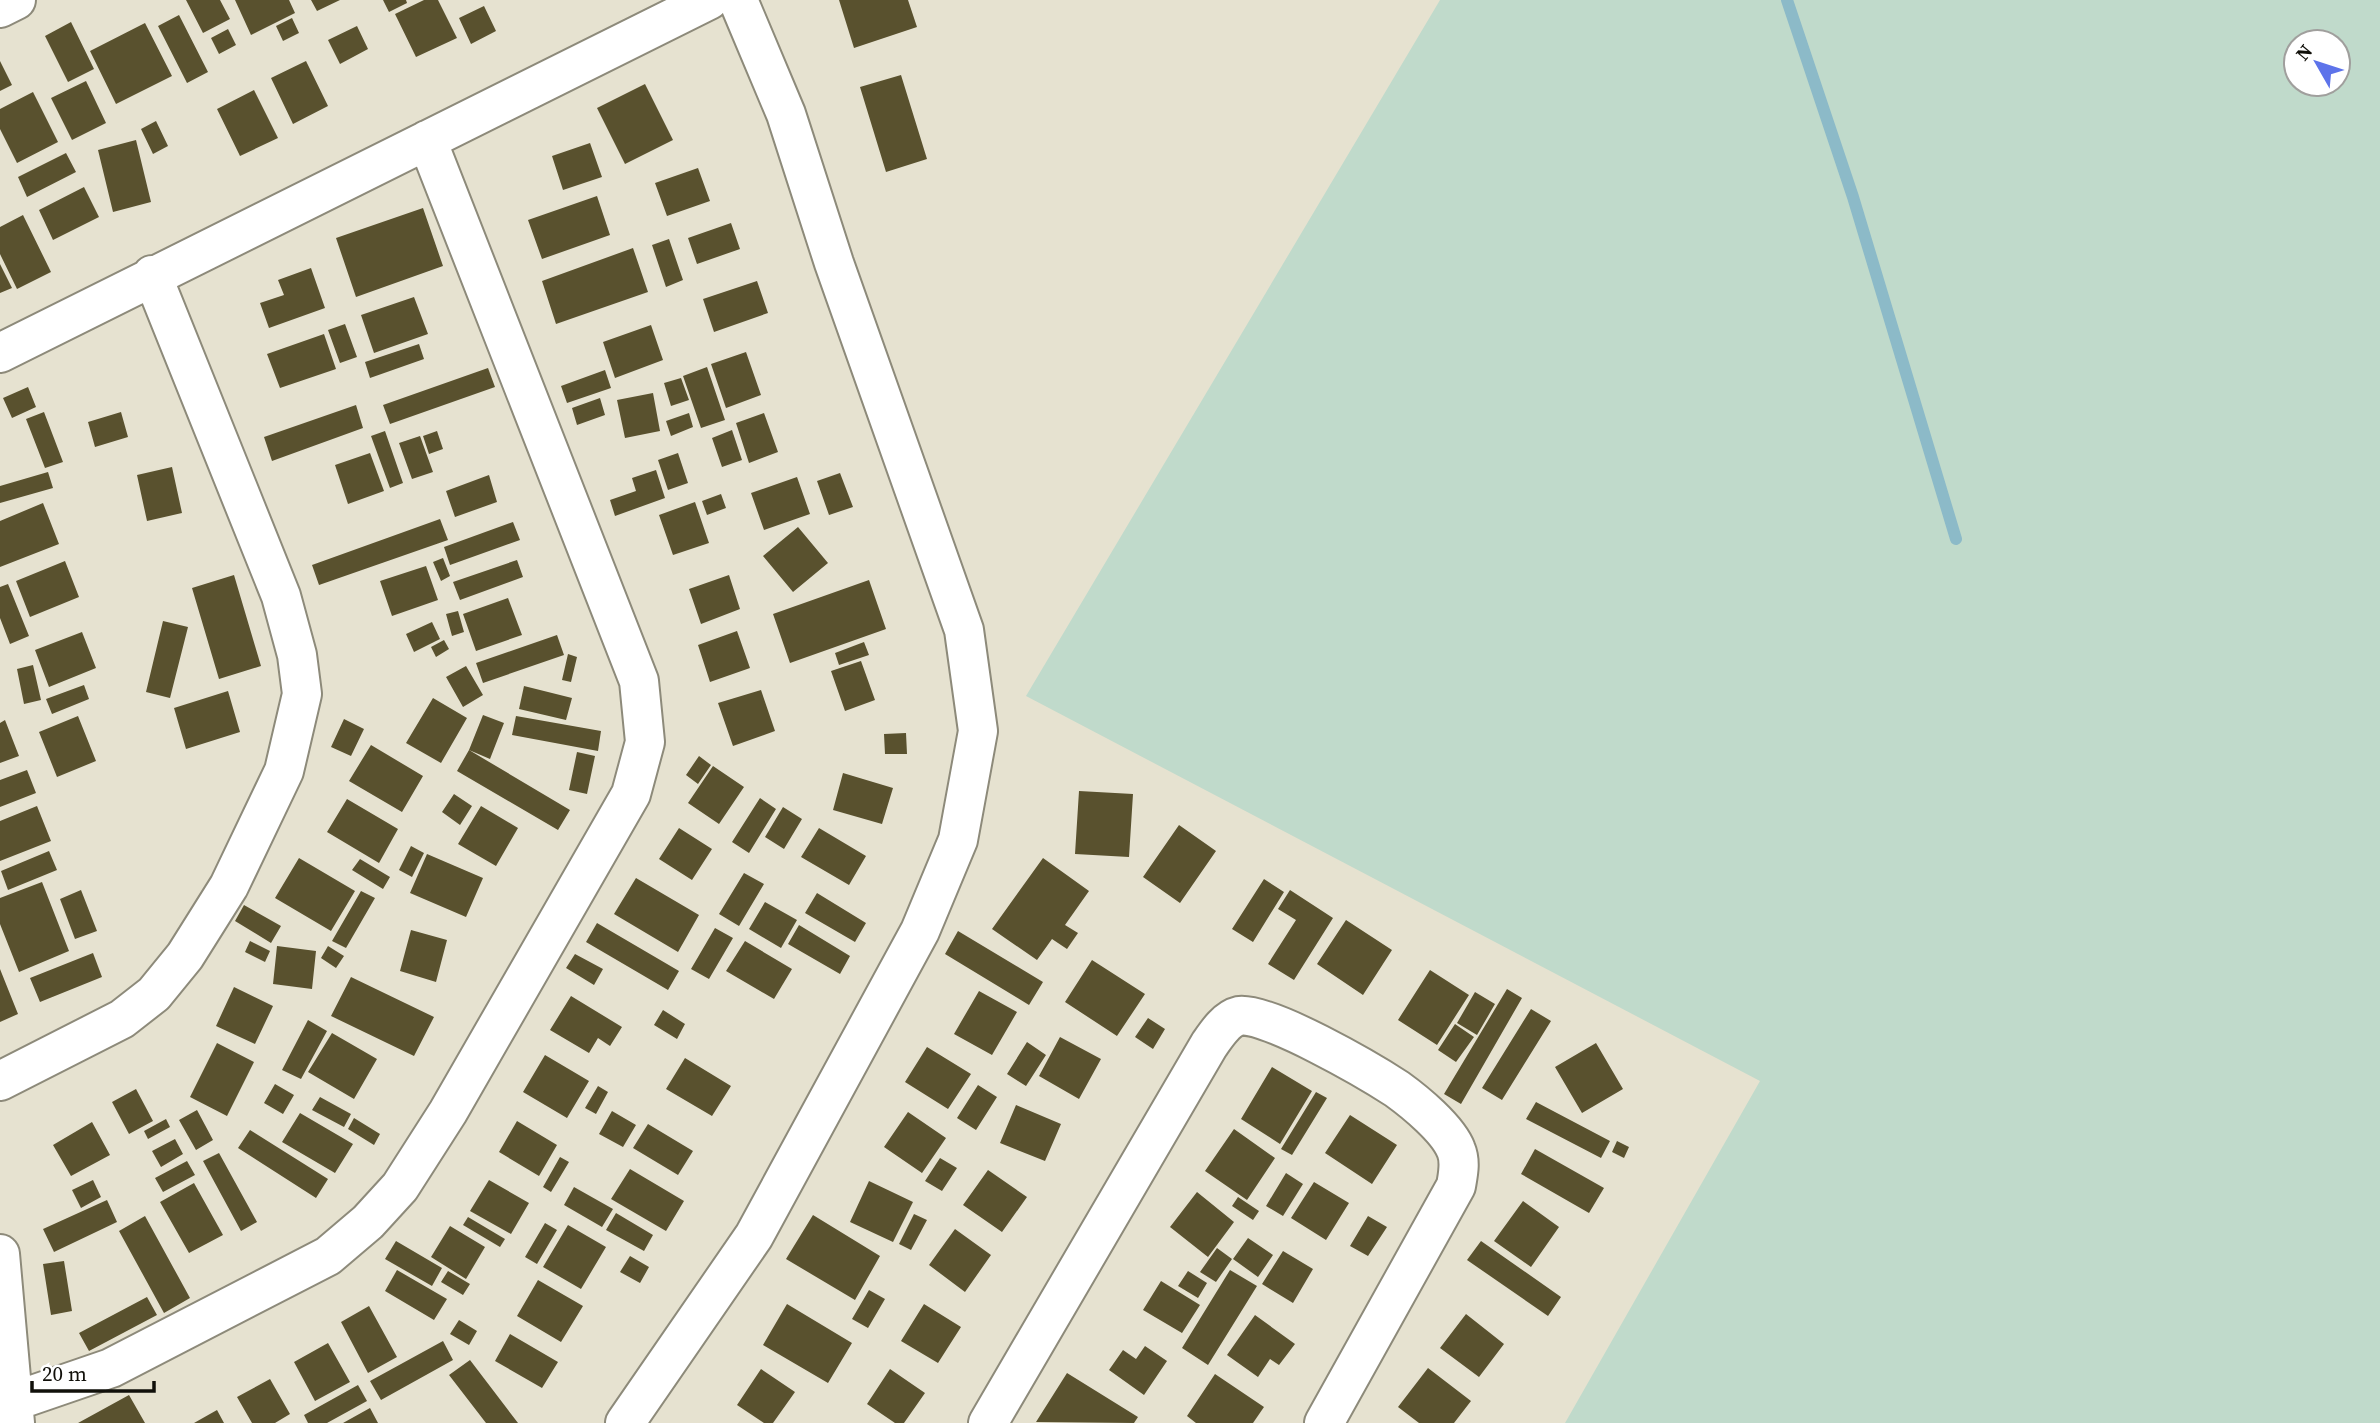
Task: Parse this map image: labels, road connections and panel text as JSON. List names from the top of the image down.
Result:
{
  "scale_bar": "20 m",
  "north": "top left"
}
